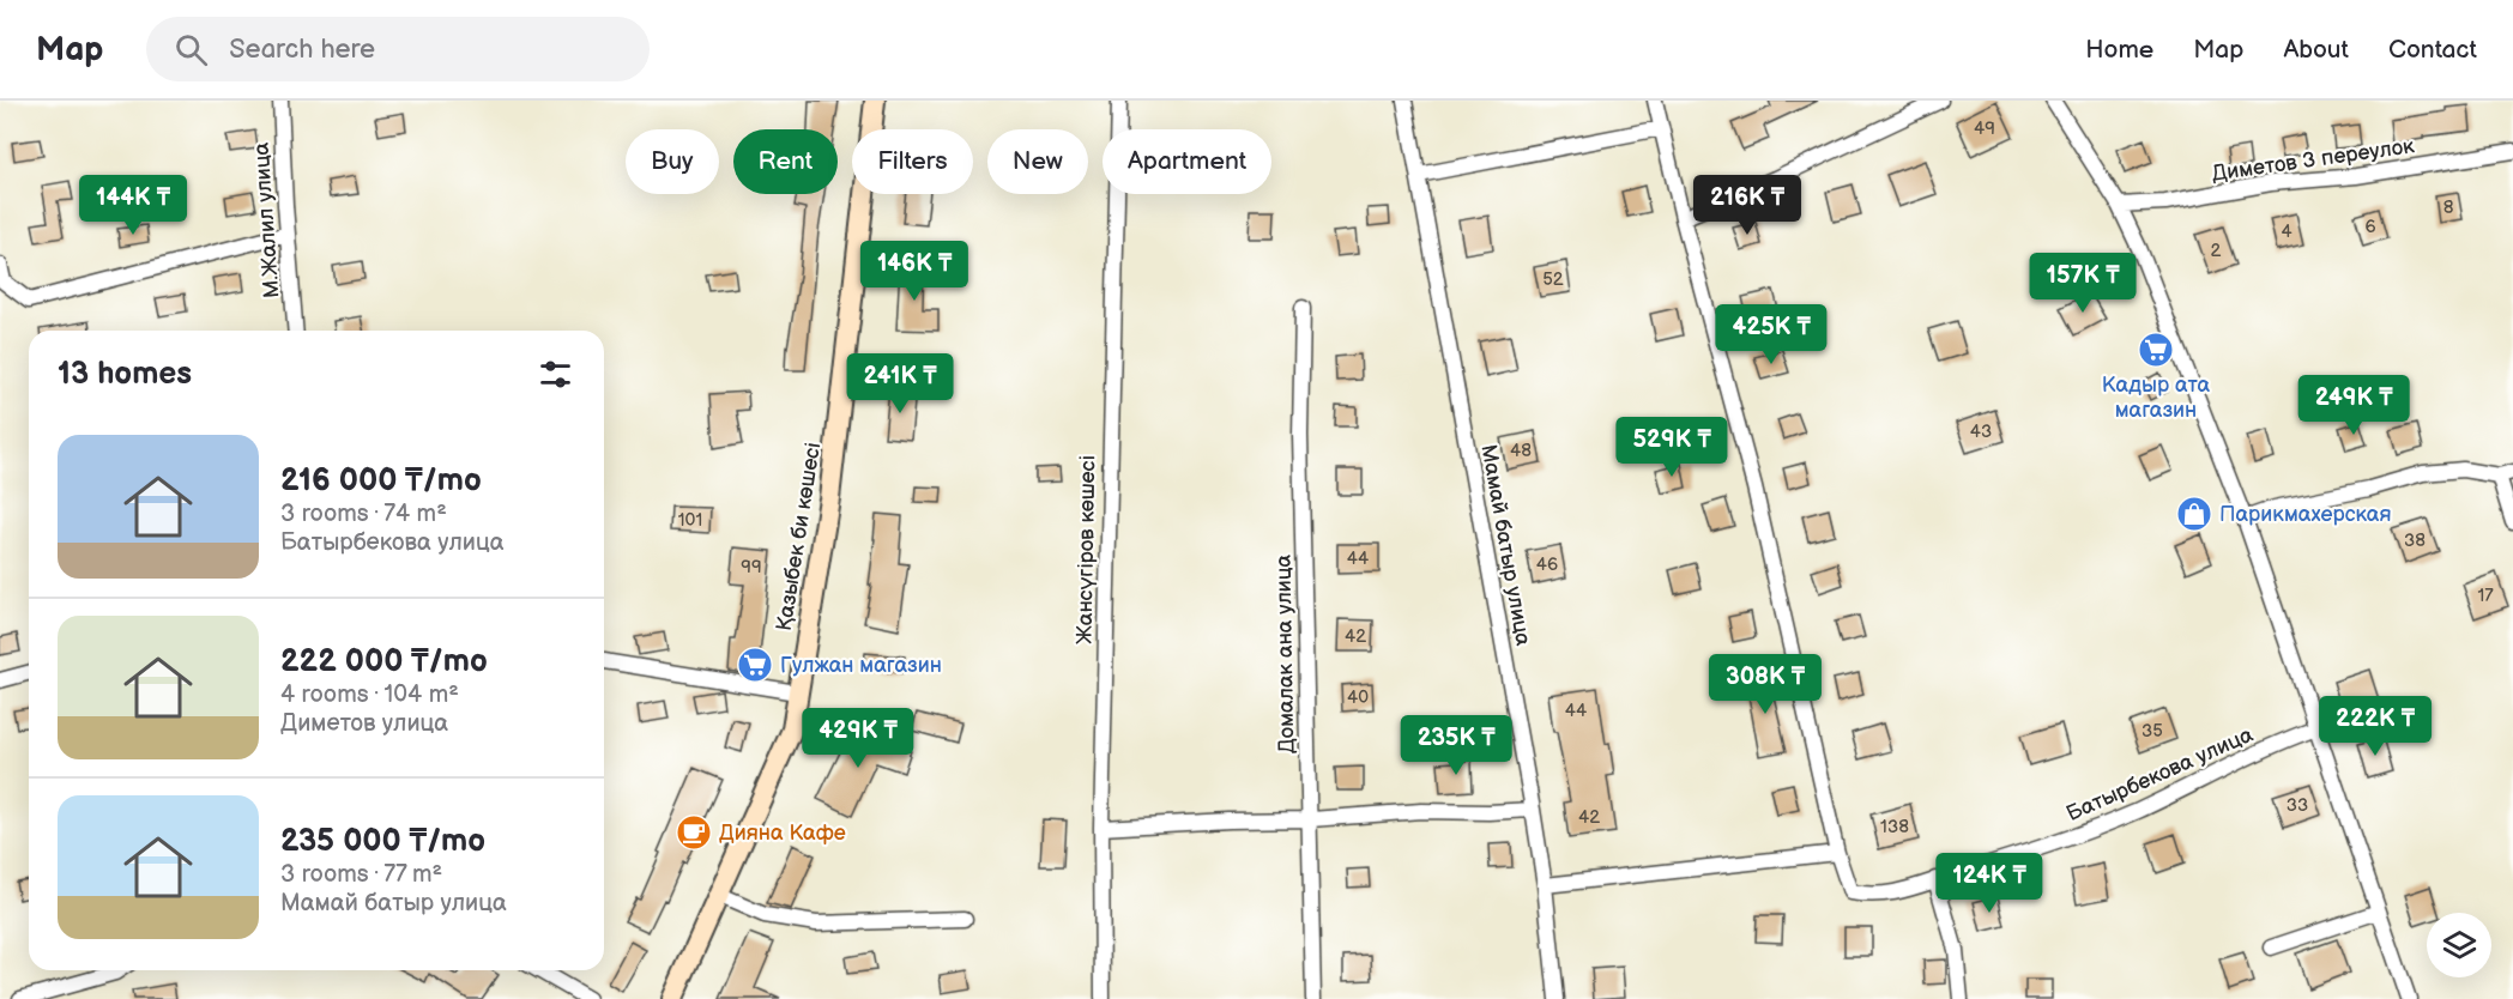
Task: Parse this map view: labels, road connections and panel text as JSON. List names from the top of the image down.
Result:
{
  "streets": {
    "main road": ["Қазыбек би көшесі"],
    "street": [
      "Диметов 3 переулок",
      "М.Жалил улица",
      "Мамай батыр улица",
      "Жансүгіров көшесі",
      "Домалак ана улица",
      "Батырбекова улица"
    ]
  },
  "places": {
    "supermarket": ["Кадыр ата магазин", "Гулжан магазин"],
    "shop": ["Парикмахерская"],
    "cafe": ["Дияна Кафе"]
  },
  "house_numbers": [
    "49",
    "8",
    "6",
    "4",
    "2",
    "52",
    "43",
    "48",
    "101",
    "38",
    "44",
    "46",
    "99",
    "17",
    "42",
    "40",
    "44",
    "35",
    "33",
    "42",
    "138"
  ],
  "page": {
    "header": "Map",
    "search": "Search here",
    "nav": [
      "Home",
      "Map",
      "About",
      "Contact"
    ],
    "chip": [
      "Buy",
      "Rent",
      "Filters",
      "New",
      "Apartment"
    ],
    "price": [
      "144K ₸",
      "216K ₸",
      "146K ₸",
      "157K ₸",
      "425K ₸",
      "241K ₸",
      "249K ₸",
      "529K ₸",
      "308K ₸",
      "222K ₸",
      "429K ₸",
      "235K ₸",
      "124K ₸"
    ],
    "heading": "13 homes",
    "list": [
      {
        "name": "216 000 ₸/mo",
        "note": "3 rooms · 74 m² · Батырбекова улица"
      },
      {
        "name": "222 000 ₸/mo",
        "note": "4 rooms · 104 m² · Диметов улица"
      },
      {
        "name": "235 000 ₸/mo",
        "note": "3 rooms · 77 m² · Мамай батыр улица"
      }
    ]
  }
}
